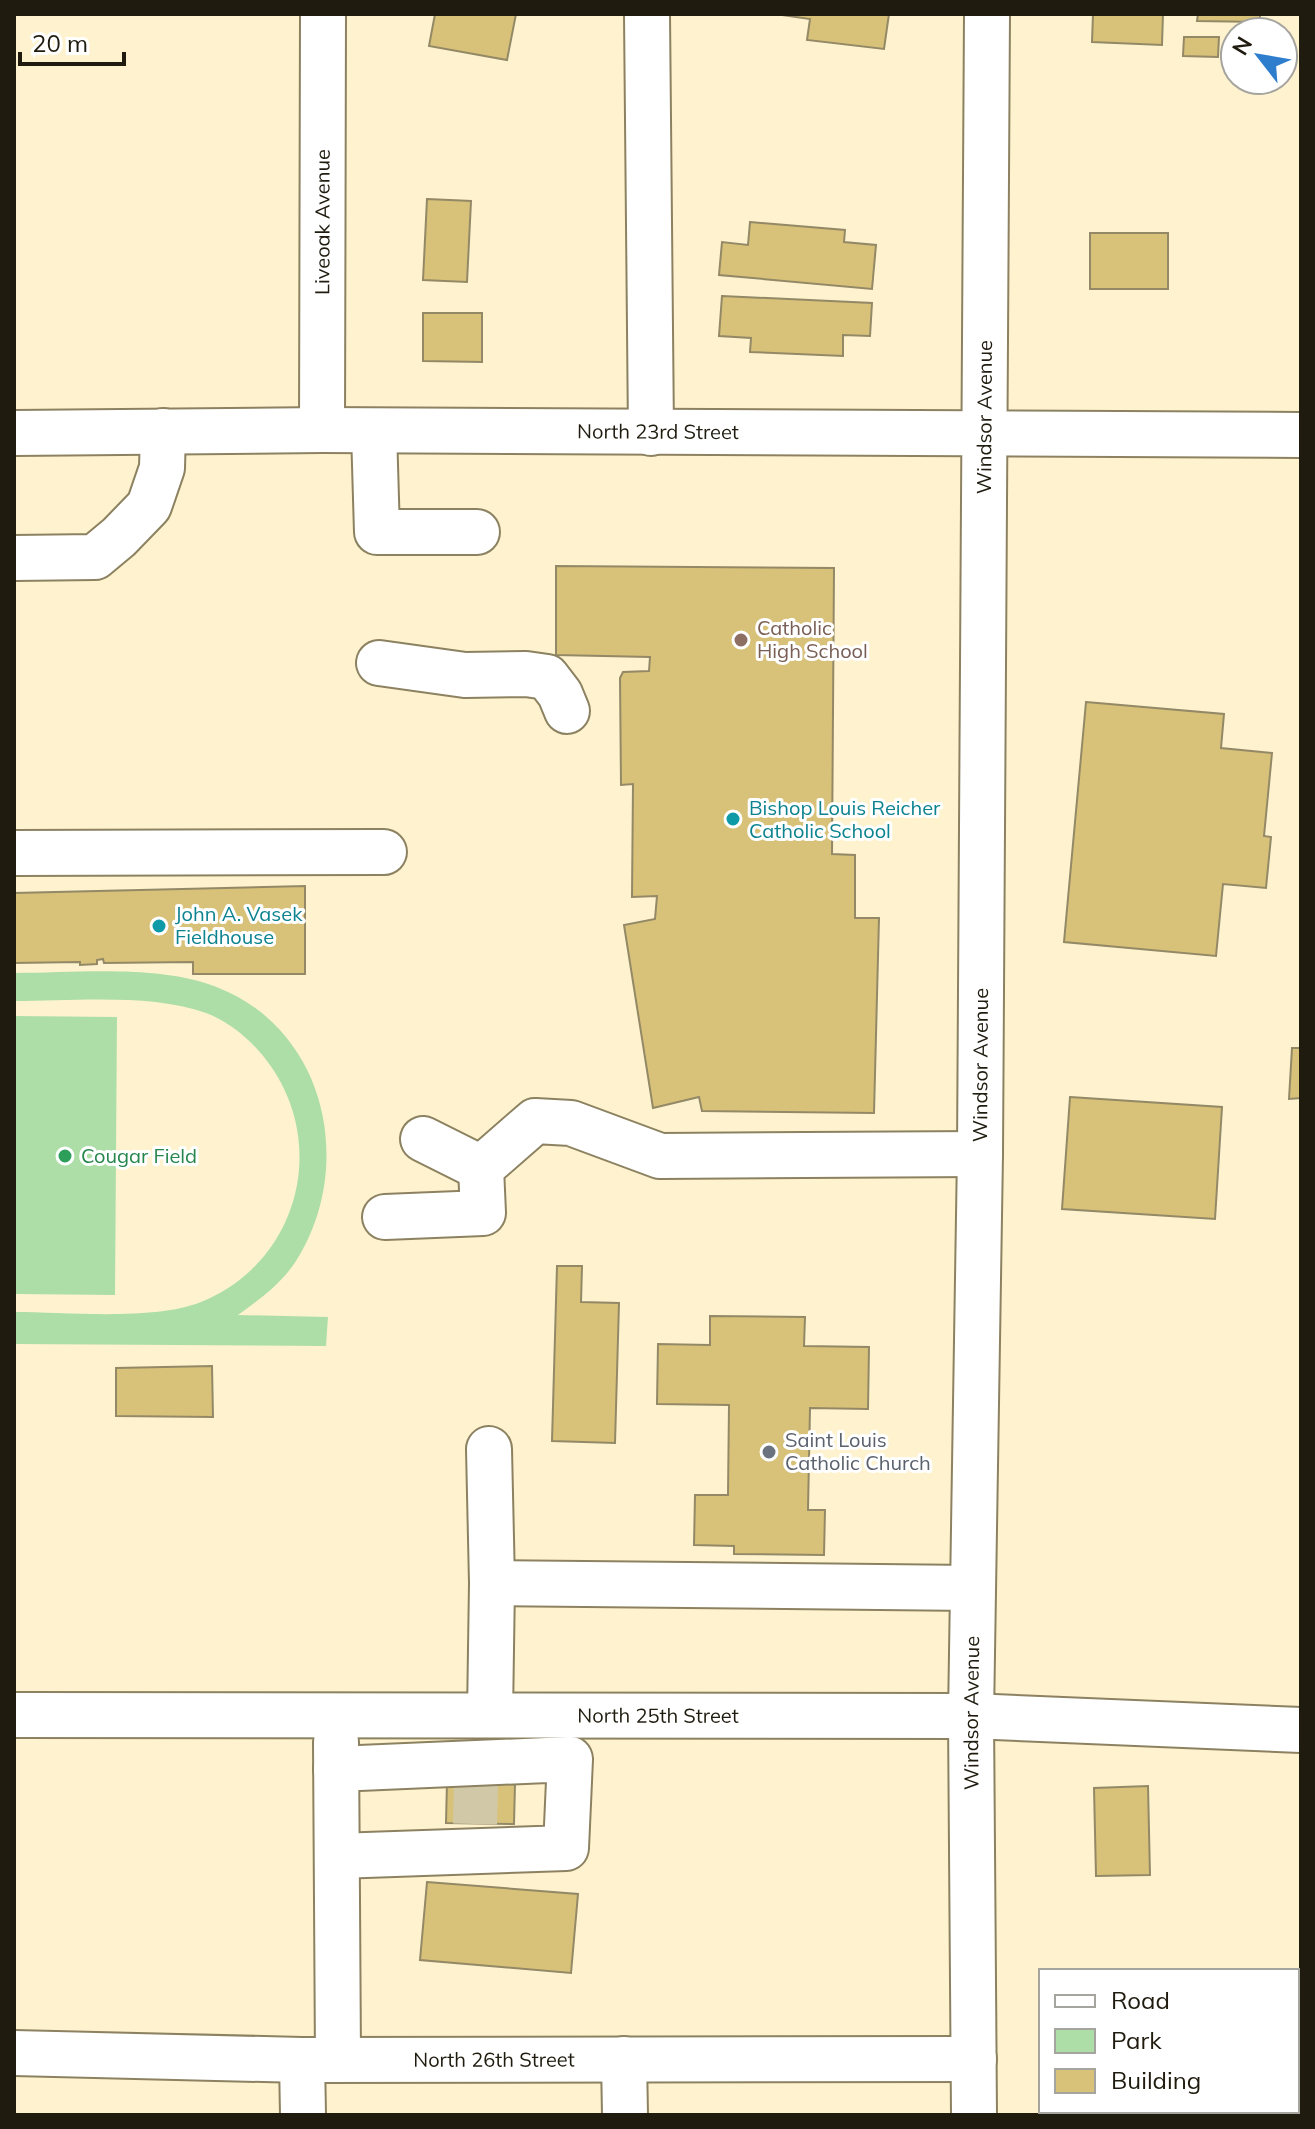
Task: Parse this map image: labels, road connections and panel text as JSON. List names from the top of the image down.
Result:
{
  "streets": {
    "street": [
      "Liveoak Avenue",
      "Windsor Avenue",
      "North 23rd Street",
      "North 25th Street",
      "North 26th Street"
    ]
  },
  "crossings": [
    ["Liveoak Avenue", "North 23rd Street"],
    ["Windsor Avenue", "North 23rd Street"],
    ["Windsor Avenue", "North 25th Street"],
    ["Windsor Avenue", "North 26th Street"]
  ],
  "places": [
    "Catholic High School",
    "Bishop Louis Reicher Catholic School",
    "John A. Vasek Fieldhouse",
    "Cougar Field",
    "Saint Louis Catholic Church"
  ],
  "legend": ["Road", "Park", "Building"],
  "scale_bar": "20 m",
  "north": "top left"
}
